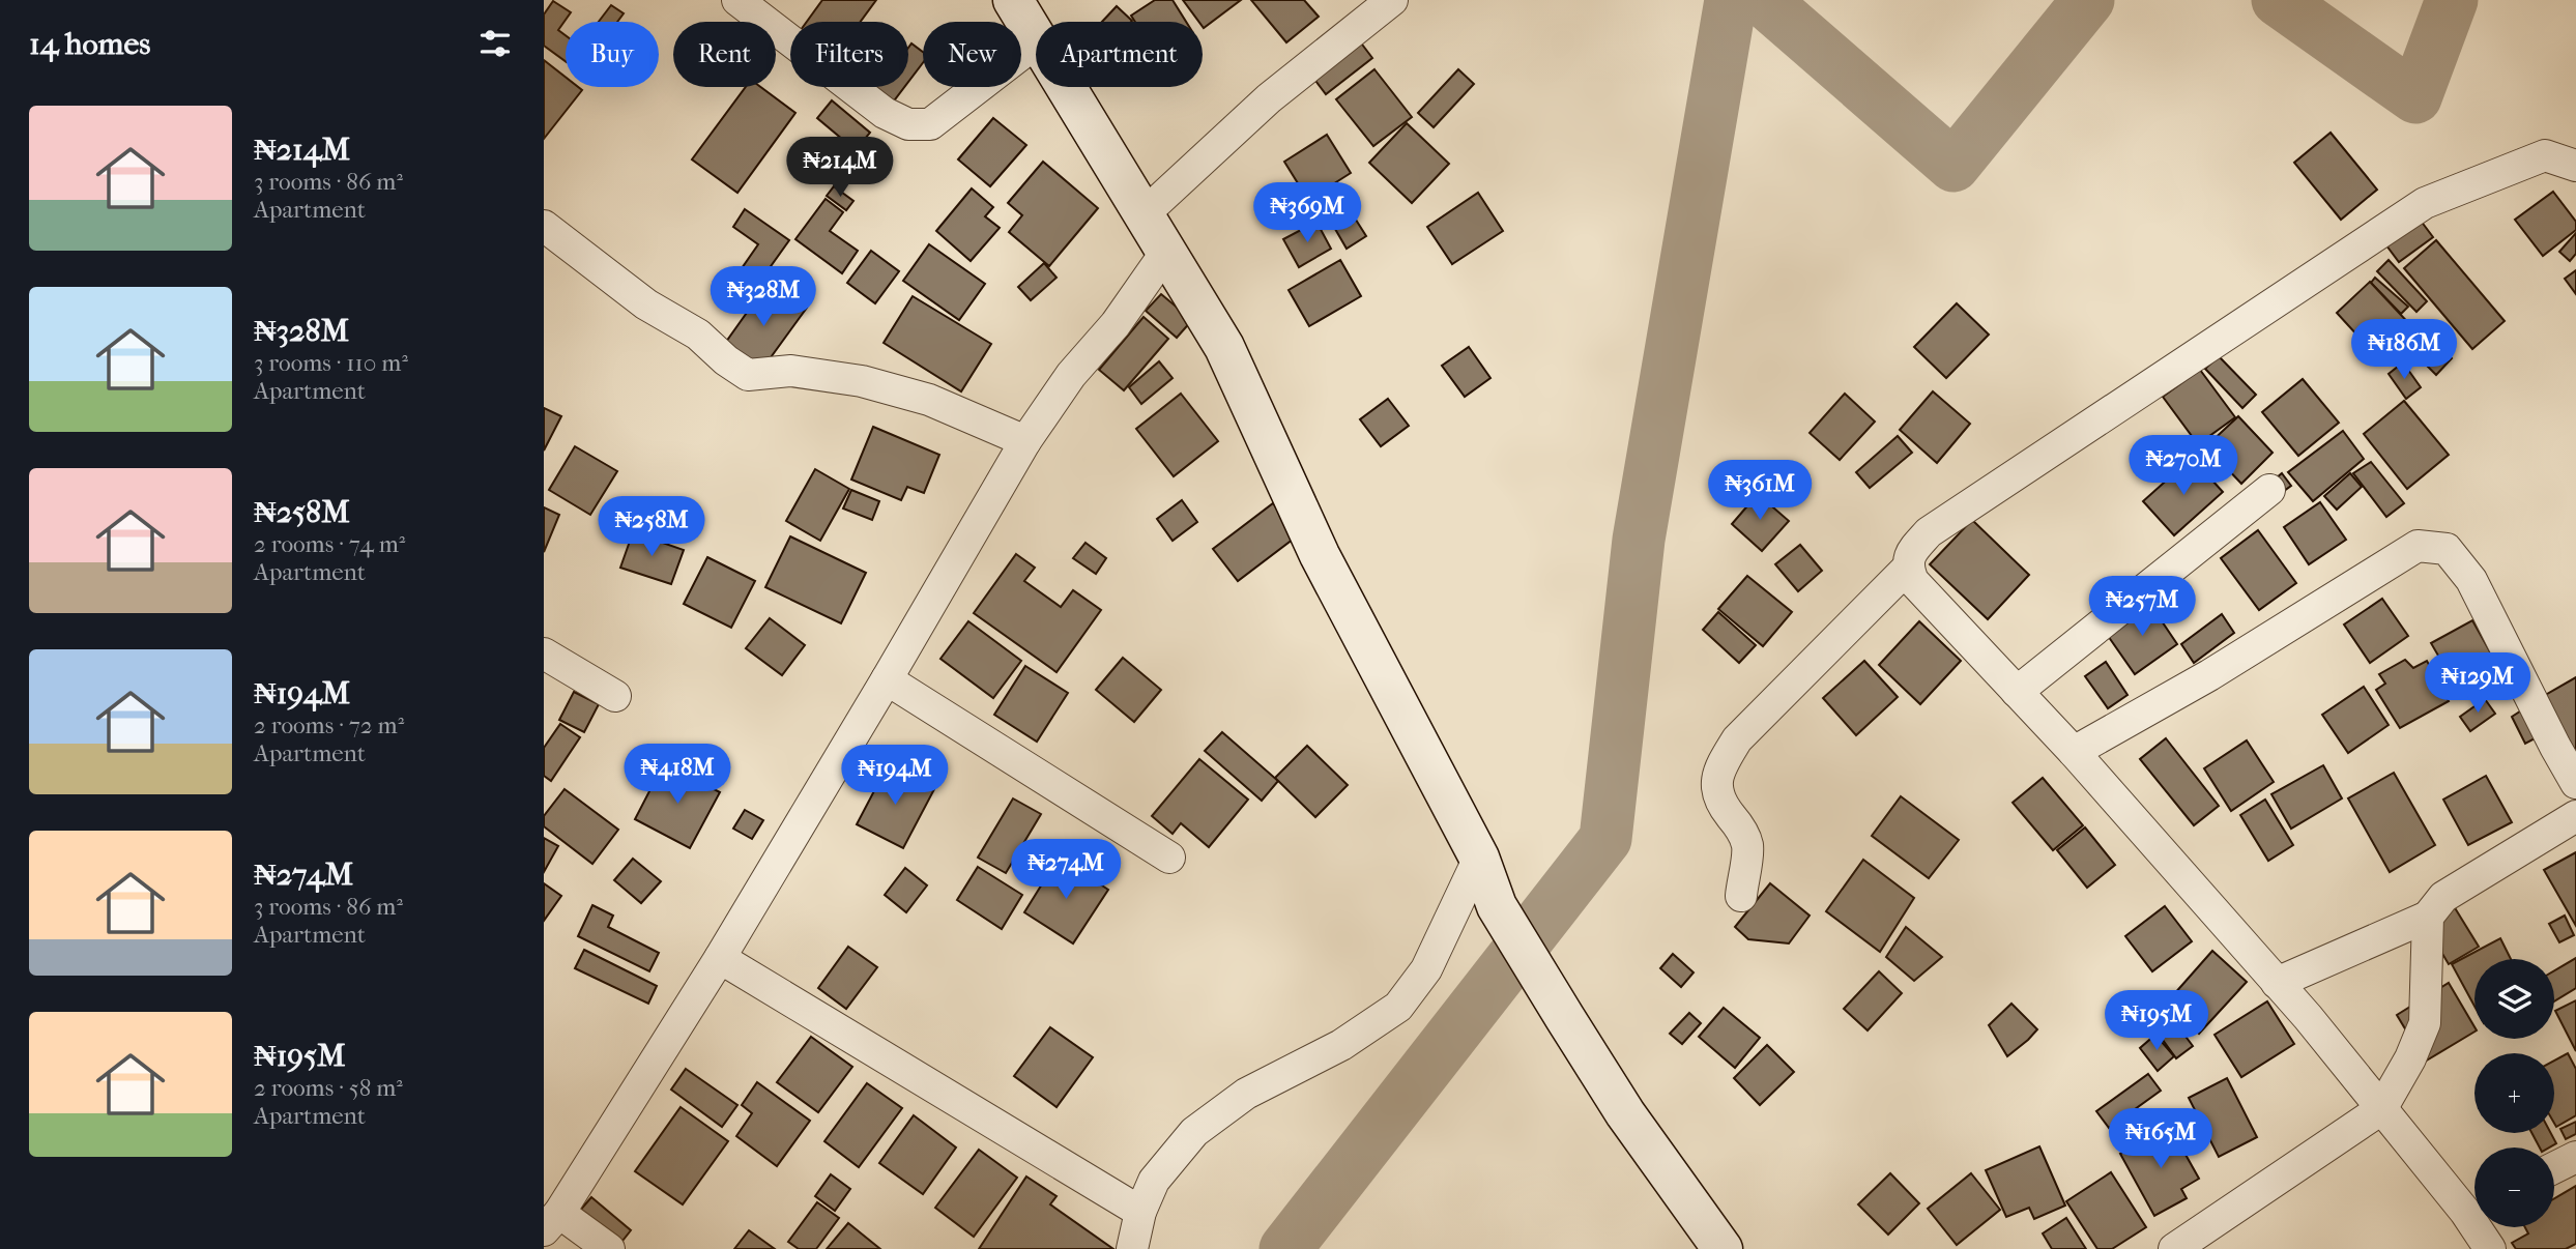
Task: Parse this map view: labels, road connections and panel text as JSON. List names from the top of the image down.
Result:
{
  "page": {
    "heading": "14 homes",
    "chip": [
      "Buy",
      "Rent",
      "Filters",
      "New",
      "Apartment"
    ],
    "list": [
      {
        "name": "₦214M",
        "note": "3 rooms · 86 m² · Apartment"
      },
      {
        "name": "₦328M",
        "note": "3 rooms · 110 m² · Apartment"
      },
      {
        "name": "₦258M",
        "note": "2 rooms · 74 m² · Apartment"
      },
      {
        "name": "₦194M",
        "note": "2 rooms · 72 m² · Apartment"
      },
      {
        "name": "₦274M",
        "note": "3 rooms · 86 m² · Apartment"
      },
      {
        "name": "₦195M",
        "note": "2 rooms · 58 m² · Apartment"
      }
    ],
    "price": [
      "₦214M",
      "₦369M",
      "₦328M",
      "₦186M",
      "₦270M",
      "₦361M",
      "₦258M",
      "₦257M",
      "₦129M",
      "₦418M",
      "₦194M",
      "₦274M",
      "₦195M",
      "₦165M"
    ],
    "map_buttons": ["+", "−"]
  }
}
